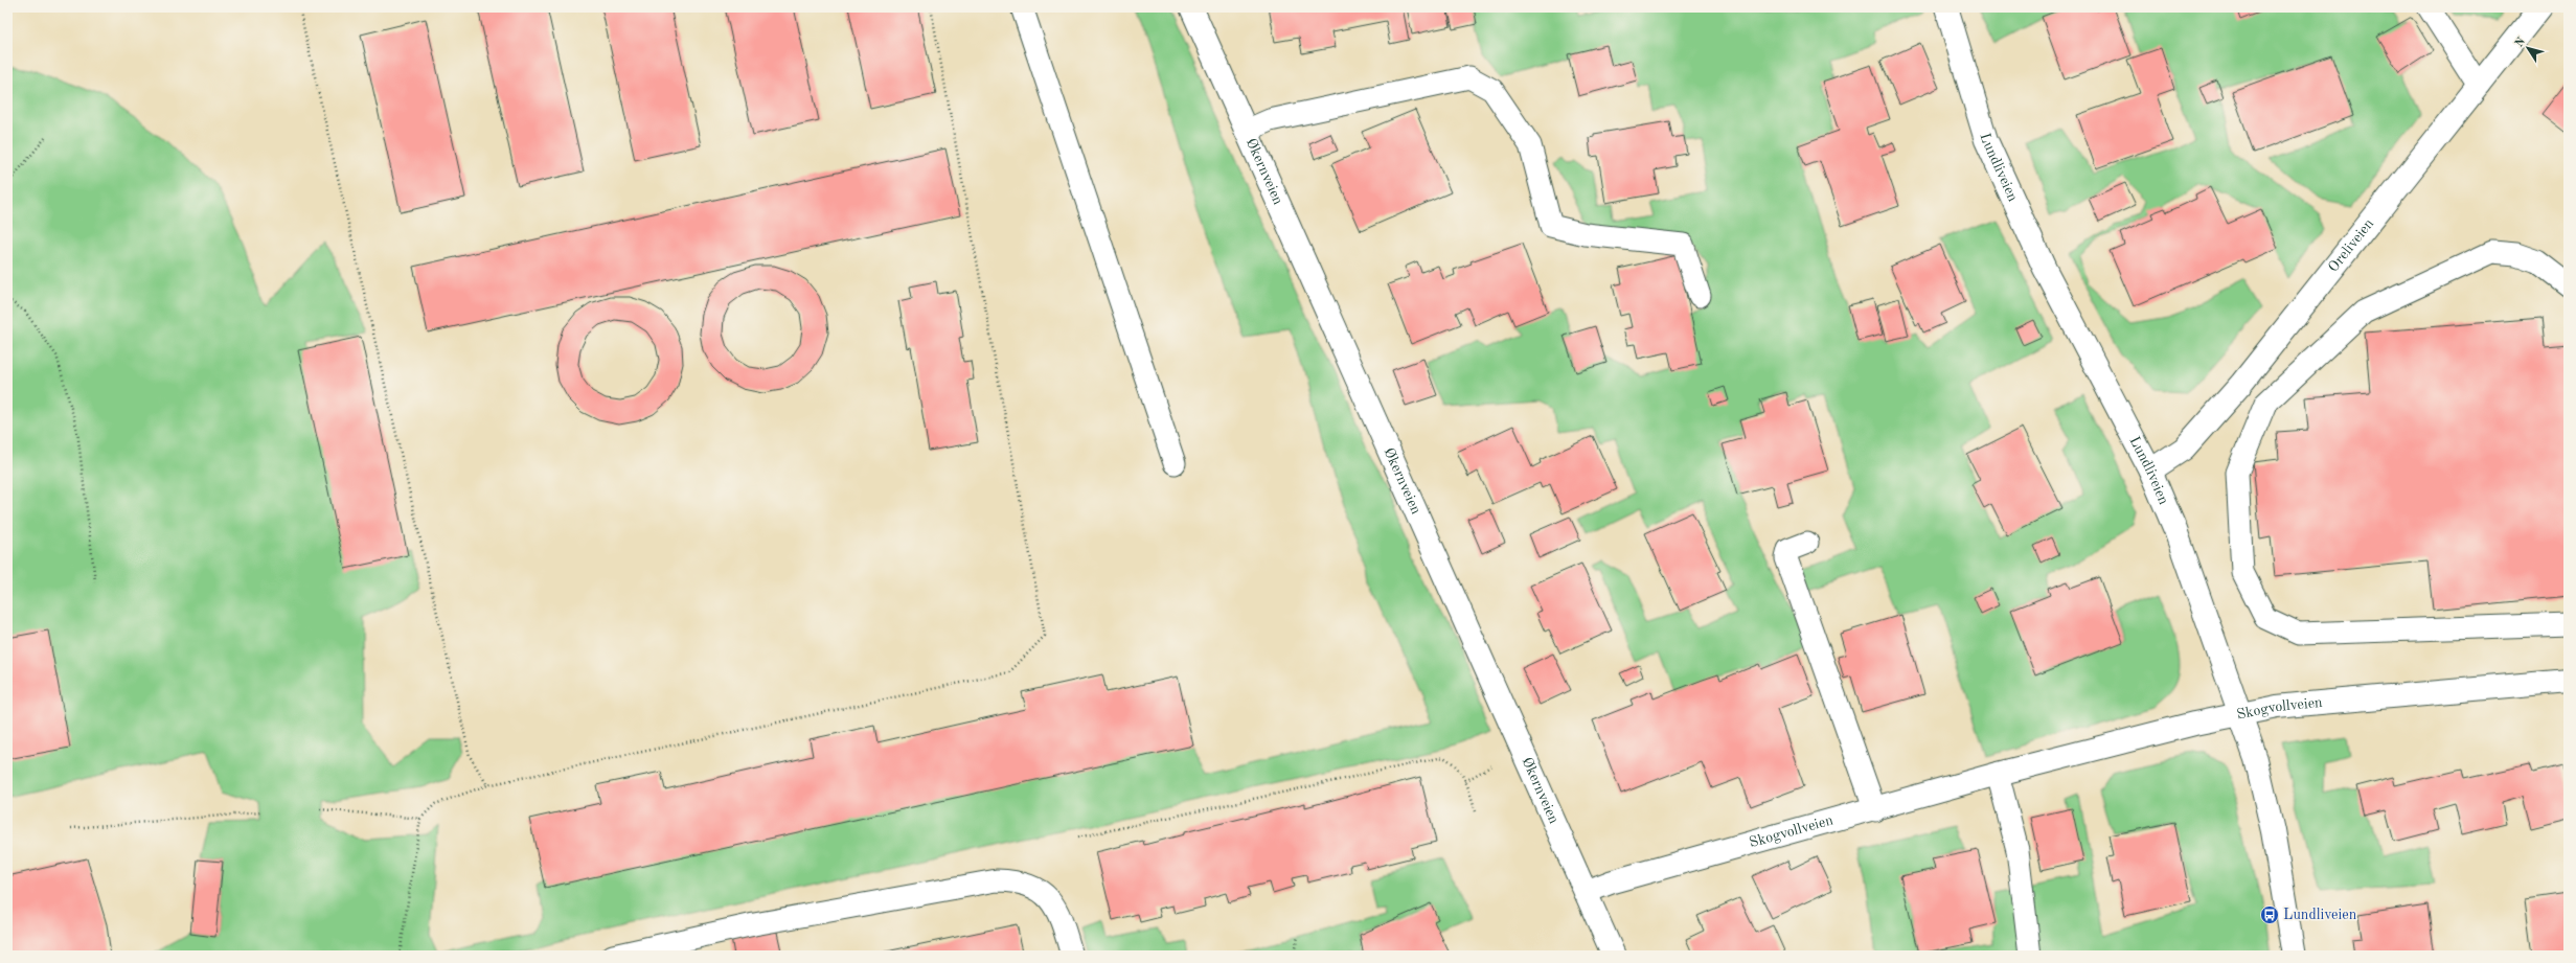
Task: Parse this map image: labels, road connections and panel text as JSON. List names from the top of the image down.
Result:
{
  "streets": {
    "street": [
      "Lundliveien",
      "Økernveien",
      "Oreliveien",
      "Skogvollveien"
    ]
  },
  "crossings": [
    ["Lundliveien", "Oreliveien"],
    ["Lundliveien", "Skogvollveien"],
    ["Økernveien", "Skogvollveien"]
  ],
  "places": {
    "bus stop": ["Lundliveien"]
  },
  "north": "top left"
}
